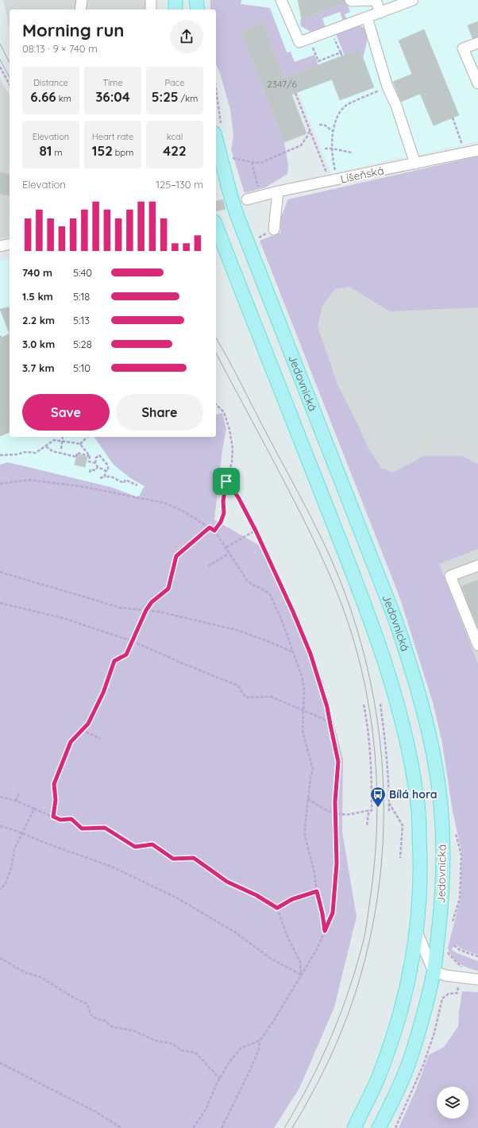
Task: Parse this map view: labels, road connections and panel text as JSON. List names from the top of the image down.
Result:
{
  "streets": {
    "main road": ["Jedovnická"],
    "street": ["Líšeňská"]
  },
  "places": {
    "bus stop": ["Bílá hora"]
  },
  "house_numbers": ["2347/6"],
  "page": {
    "heading": ["Morning run", "08:13 · 9 × 740 m"],
    "stats": [
      ["Distance", "6.66 km"],
      ["Time", "36:04"],
      ["Pace", "5:25 /km"],
      ["Elevation", "81 m"],
      ["Heart rate", "152 bpm"],
      ["kcal", "422"]
    ],
    "chart": ["Elevation", "125–130 m"],
    "list": [
      {
        "name": "740 m",
        "note": "5:40"
      },
      {
        "name": "1.5 km",
        "note": "5:18"
      },
      {
        "name": "2.2 km",
        "note": "5:13"
      },
      {
        "name": "3.0 km",
        "note": "5:28"
      },
      {
        "name": "3.7 km",
        "note": "5:10"
      }
    ],
    "buttons": ["Save", "Share"]
  }
}
